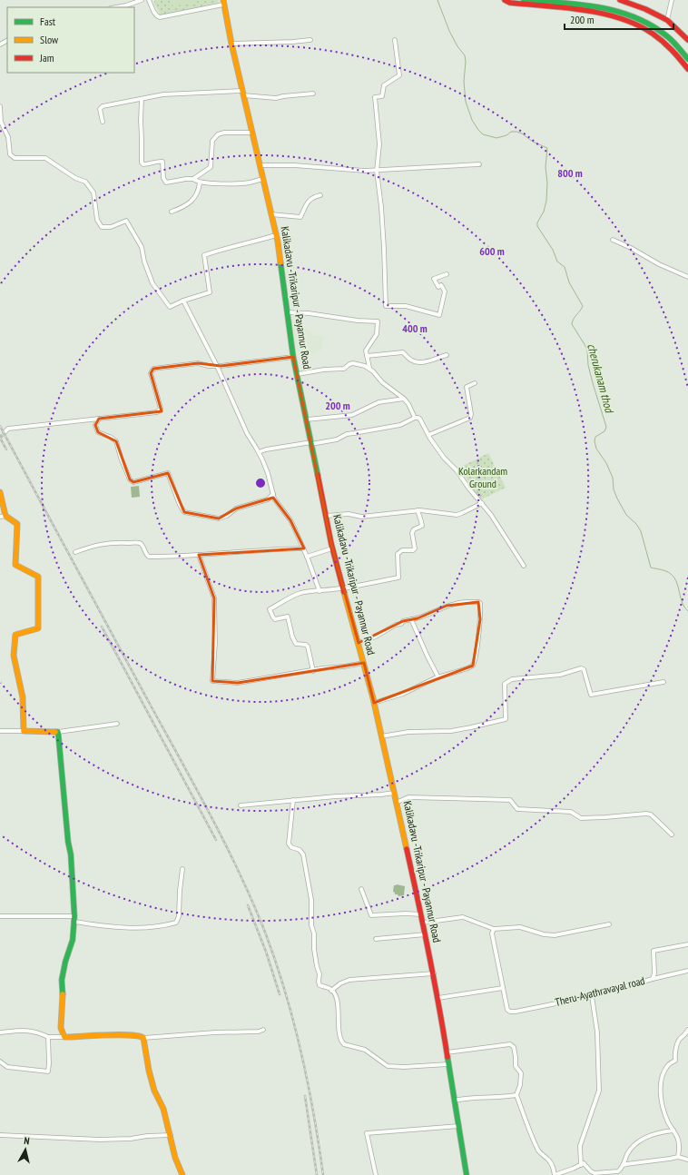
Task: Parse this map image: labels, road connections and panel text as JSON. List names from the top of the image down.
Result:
{
  "streets": {
    "main road": ["Kalikadavu -Trikaripur - Payannur Road"],
    "street": ["Theru-Ayathravayal road"]
  },
  "water": ["cherukanam thod"],
  "parks": ["Kolarkandam Ground"],
  "legend": ["Fast", "Slow", "Jam"],
  "scale_bar": "200 m",
  "north": "top",
  "rings": [
    "800 m",
    "600 m",
    "400 m",
    "200 m"
  ]
}
